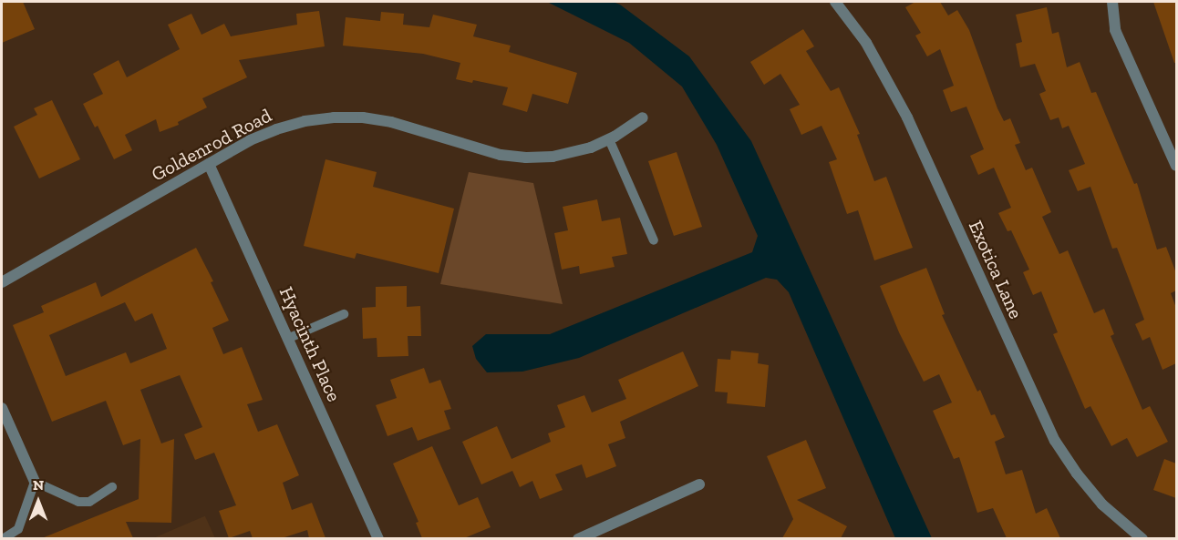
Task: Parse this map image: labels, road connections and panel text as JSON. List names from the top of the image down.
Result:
{
  "streets": {
    "street": ["Goldenrod Road", "Exotica Lane", "Hyacinth Place"]
  },
  "crossings": [
    ["Goldenrod Road", "Hyacinth Place"]
  ],
  "north": "top"
}
